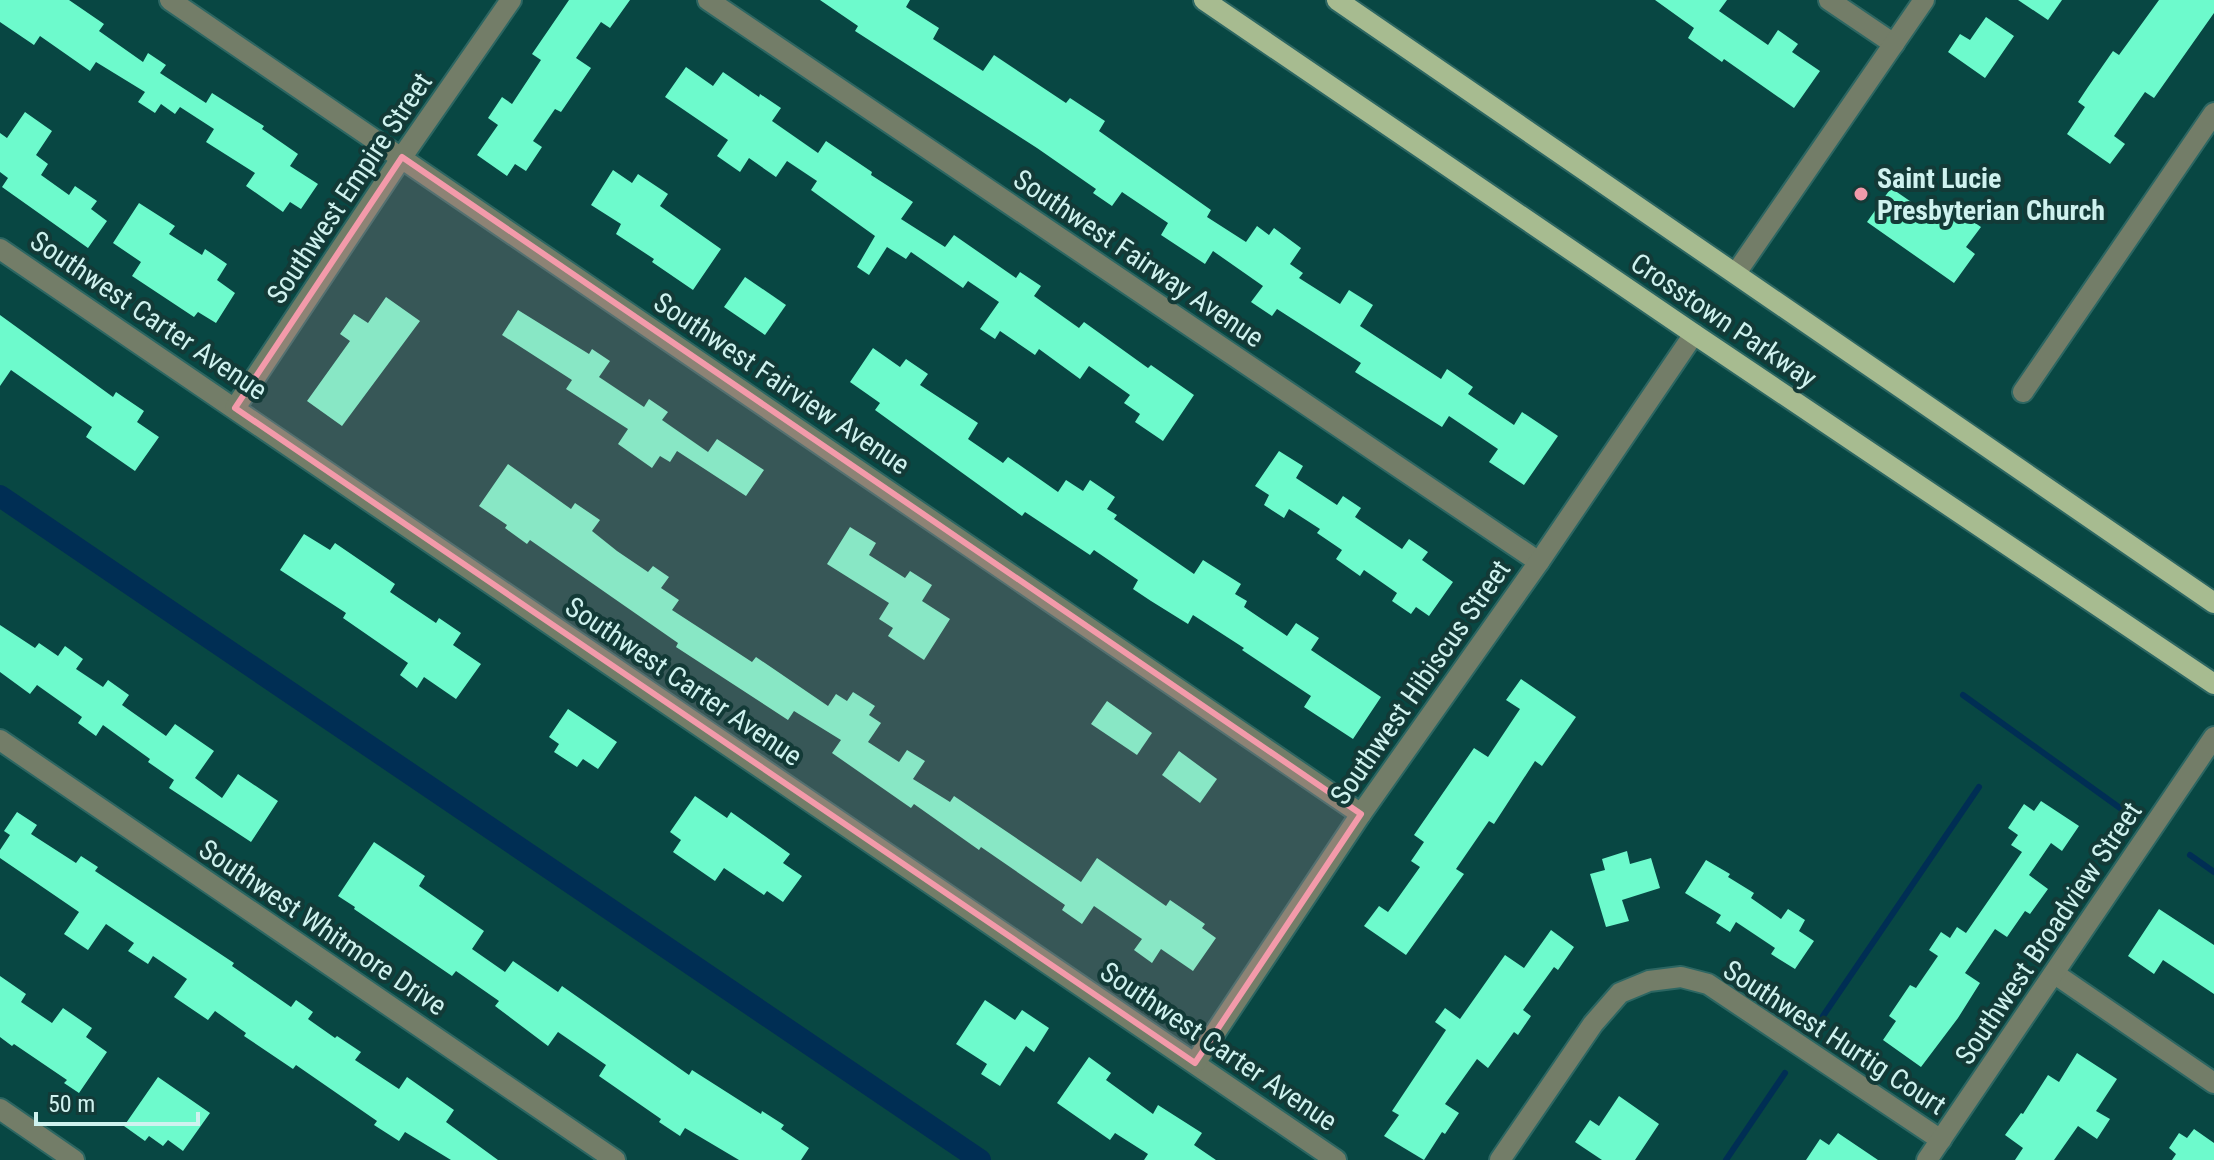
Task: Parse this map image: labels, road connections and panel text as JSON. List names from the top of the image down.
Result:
{
  "streets": {
    "main road": ["Crosstown Parkway"],
    "street": [
      "Southwest Empire Street",
      "Southwest Fairway Avenue",
      "Southwest Carter Avenue",
      "Southwest Fairview Avenue",
      "Southwest Hibiscus Street",
      "Southwest Whitmore Drive",
      "Southwest Broadview Street",
      "Southwest Hurtig Court"
    ]
  },
  "crossings": [
    ["Southwest Empire Street", "Southwest Carter Avenue"],
    ["Southwest Empire Street", "Southwest Fairview Avenue"],
    ["Southwest Fairway Avenue", "Southwest Hibiscus Street"],
    ["Southwest Carter Avenue", "Southwest Hibiscus Street"],
    ["Crosstown Parkway", "Southwest Hibiscus Street"],
    ["Southwest Fairview Avenue", "Southwest Hibiscus Street"],
    ["Southwest Broadview Street", "Southwest Hurtig Court"]
  ],
  "places": ["Saint Lucie Presbyterian Church"],
  "scale_bar": "50 m"
}
